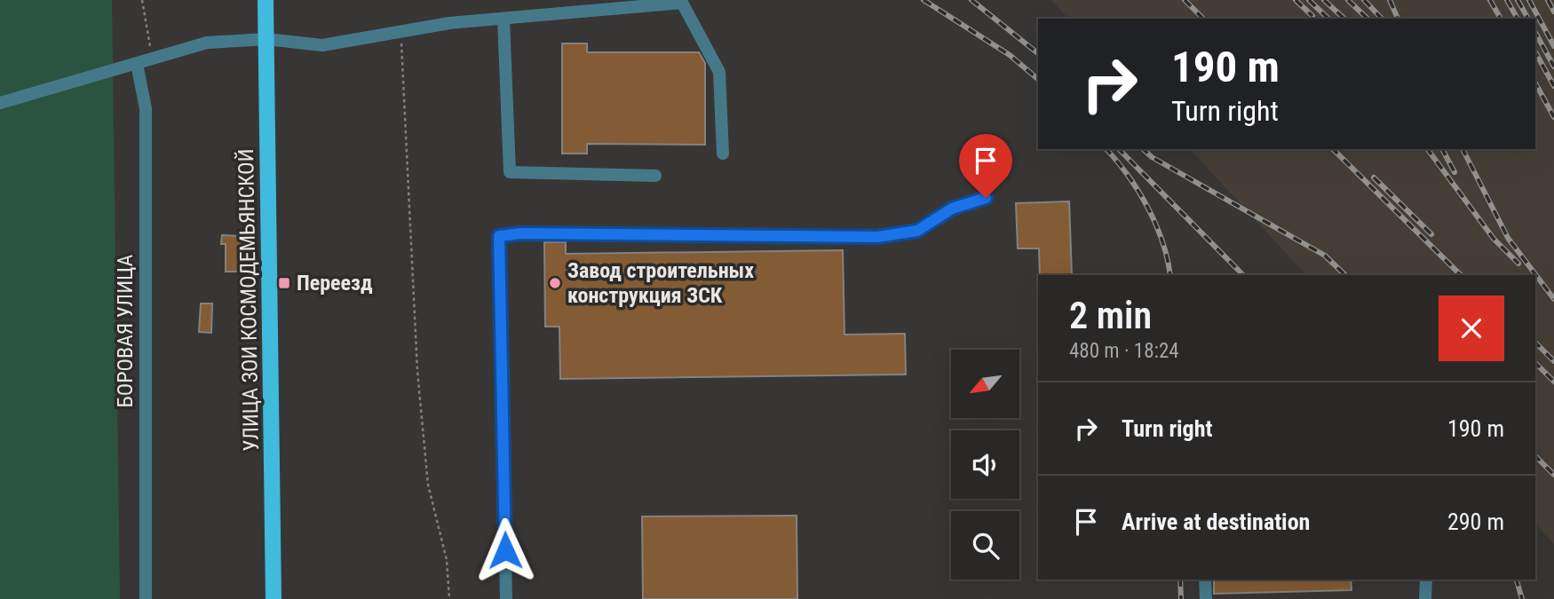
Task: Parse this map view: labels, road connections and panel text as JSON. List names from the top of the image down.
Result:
{
  "streets": {
    "main road": ["УЛИЦА ЗОИ КОСМОДЕМЬЯНСКОЙ"],
    "street": ["БОРОВАЯ УЛИЦА"]
  },
  "places": {
    "transit": ["Переезд"],
    "other": ["Завод строительных конструкция ЗСК"]
  },
  "north": "bottom left",
  "page": {
    "turn": ["190 m", "Turn right"],
    "heading": ["2 min", "480 m · 18:24"],
    "list": [
      {
        "name": "Turn right",
        "value": "190 m"
      },
      {
        "name": "Arrive at destination",
        "value": "290 m"
      }
    ]
  }
}
